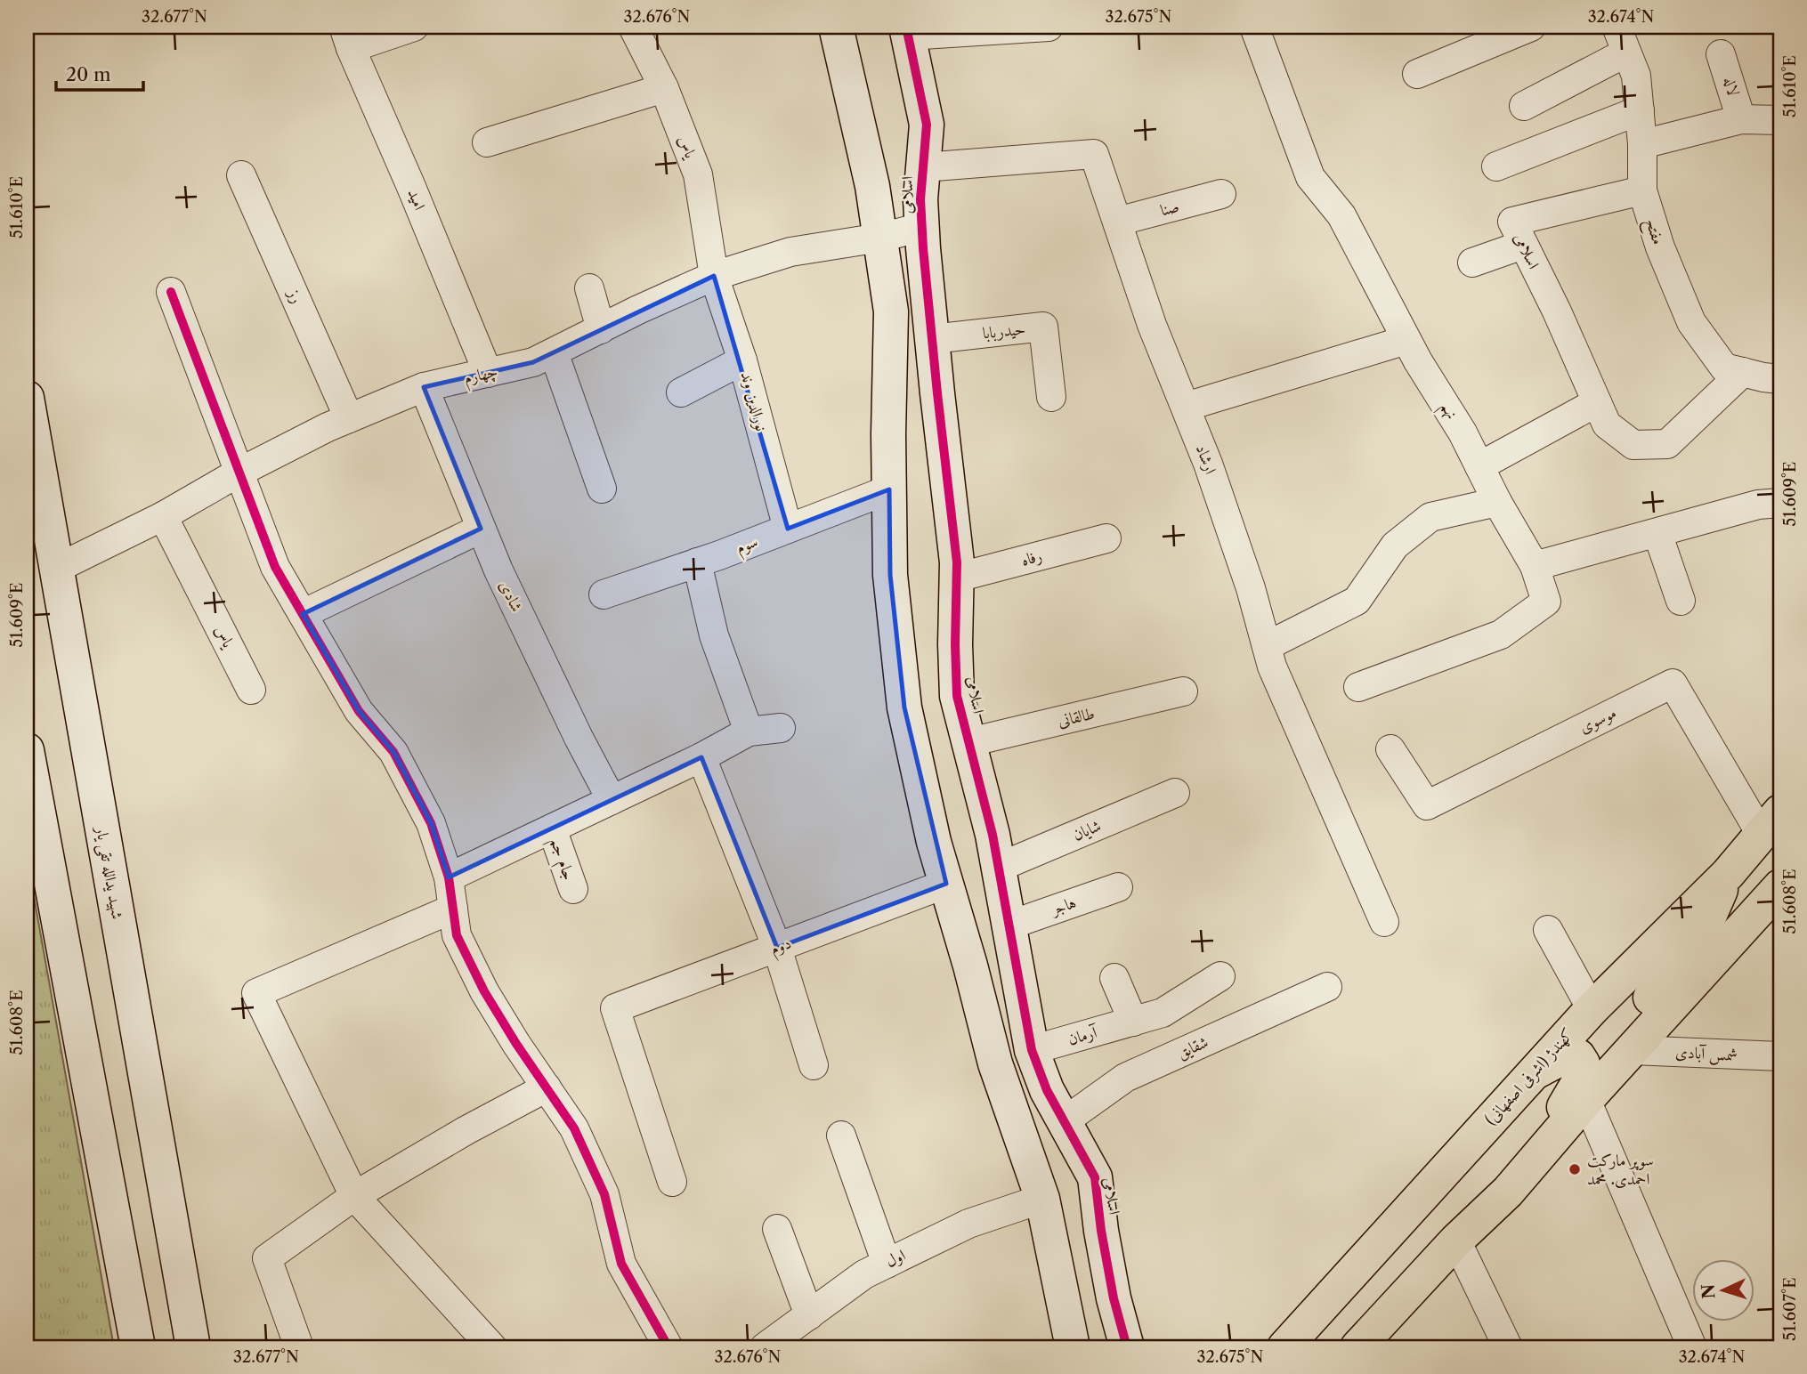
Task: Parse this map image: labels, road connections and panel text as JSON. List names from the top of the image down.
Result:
{
  "streets": {
    "main road": ["کهندژ (اشرفی اصفهانی)"],
    "street": [
      "لاله",
      "یاس",
      "اسلامی",
      "امید",
      "صنا",
      "مفتح",
      "رز",
      "حیدربابا",
      "چهارم",
      "نورالدین وند",
      "نهم",
      "ارشاد",
      "سوم",
      "رفاه",
      "شادی",
      "طالقانی",
      "موسوی",
      "شایان",
      "جام جم",
      "شهید یدالله تقی یار",
      "هاجر",
      "دوم",
      "آرمان",
      "شقایق",
      "شمس آبادی",
      "اول"
    ]
  },
  "crossings": [
    ["یاس", "چهارم"],
    ["یاس", "نورالدین وند"],
    ["اسلامی", "مفتح"],
    ["اسلامی", "حیدربابا"],
    ["اسلامی", "چهارم"],
    ["اسلامی", "ارشاد"],
    ["اسلامی", "سوم"],
    ["اسلامی", "رفاه"],
    ["اسلامی", "طالقانی"],
    ["اسلامی", "شایان"],
    ["اسلامی", "هاجر"],
    ["اسلامی", "دوم"],
    ["اسلامی", "آرمان"],
    ["اسلامی", "شقایق"],
    ["اسلامی", "اول"],
    ["امید", "چهارم"],
    ["صنا", "ارشاد"],
    ["رز", "چهارم"],
    ["چهارم", "نورالدین وند"],
    ["چهارم", "شادی"],
    ["چهارم", "شهید یدالله تقی یار"],
    ["نورالدین وند", "سوم"],
    ["موسوی", "کهندژ (اشرفی اصفهانی)"]
  ],
  "places": ["سوپر مارکت احمدی. محمد"],
  "scale_bar": "20 m",
  "north": "left",
  "coordinates": [
    "32.677°N",
    "32.676°N",
    "32.675°N",
    "32.674°N",
    "51.610°E",
    "51.609°E",
    "51.608°E",
    "51.607°E"
  ]
}
